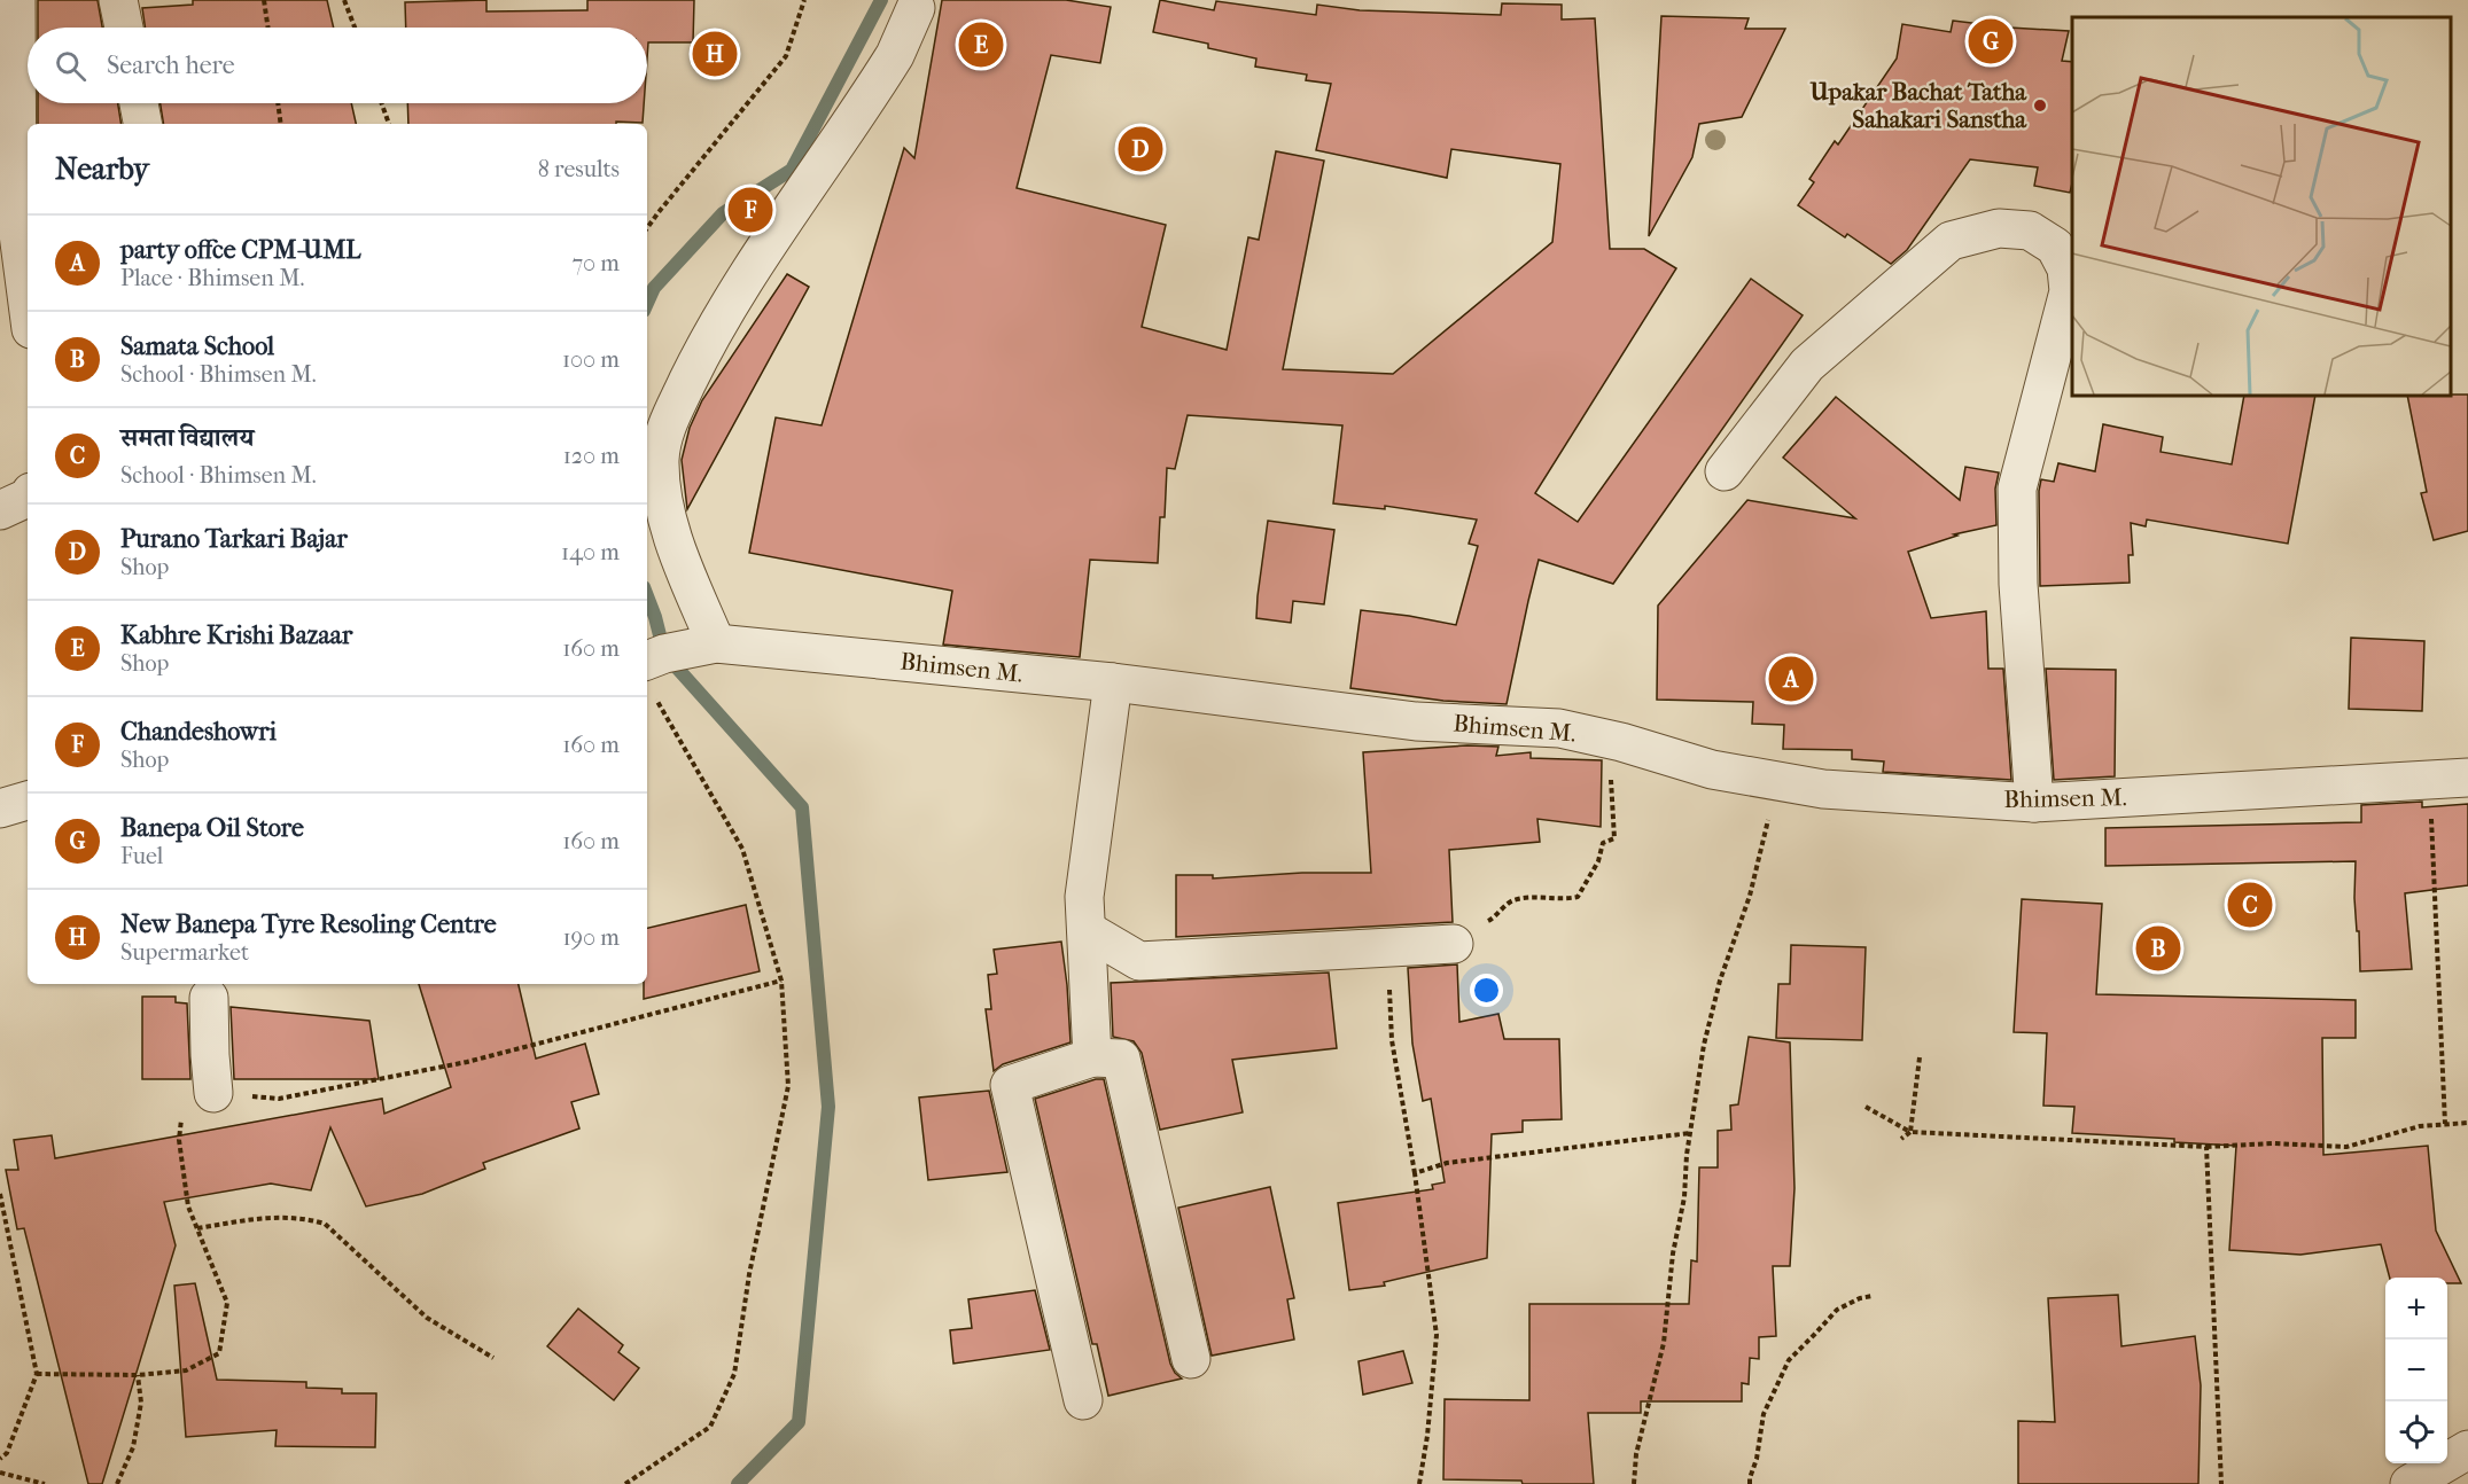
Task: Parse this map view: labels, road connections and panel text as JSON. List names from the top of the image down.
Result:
{
  "streets": {
    "street": ["Bhimsen M."]
  },
  "places": ["Upakar Bachat Tatha Sahakari Sanstha"],
  "page": {
    "pins": [
      "G",
      "E",
      "H",
      "D",
      "F",
      "A",
      "C",
      "B"
    ],
    "search": "Search here",
    "heading": ["Nearby", "8 results"],
    "list": [
      {
        "mark": "A",
        "name": "party offce CPM-UML",
        "note": "Place · Bhimsen M.",
        "value": "70 m"
      },
      {
        "mark": "B",
        "name": "Samata School",
        "note": "School · Bhimsen M.",
        "value": "100 m"
      },
      {
        "mark": "C",
        "name": "समता विद्यालय",
        "note": "School · Bhimsen M.",
        "value": "120 m"
      },
      {
        "mark": "D",
        "name": "Purano Tarkari Bajar",
        "note": "Shop",
        "value": "140 m"
      },
      {
        "mark": "E",
        "name": "Kabhre Krishi Bazaar",
        "note": "Shop",
        "value": "160 m"
      },
      {
        "mark": "F",
        "name": "Chandeshowri",
        "note": "Shop",
        "value": "160 m"
      },
      {
        "mark": "G",
        "name": "Banepa Oil Store",
        "note": "Fuel",
        "value": "160 m"
      },
      {
        "mark": "H",
        "name": "New Banepa Tyre Resoling Centre",
        "note": "Supermarket",
        "value": "190 m"
      }
    ],
    "map_buttons": ["+", "−"]
  }
}
